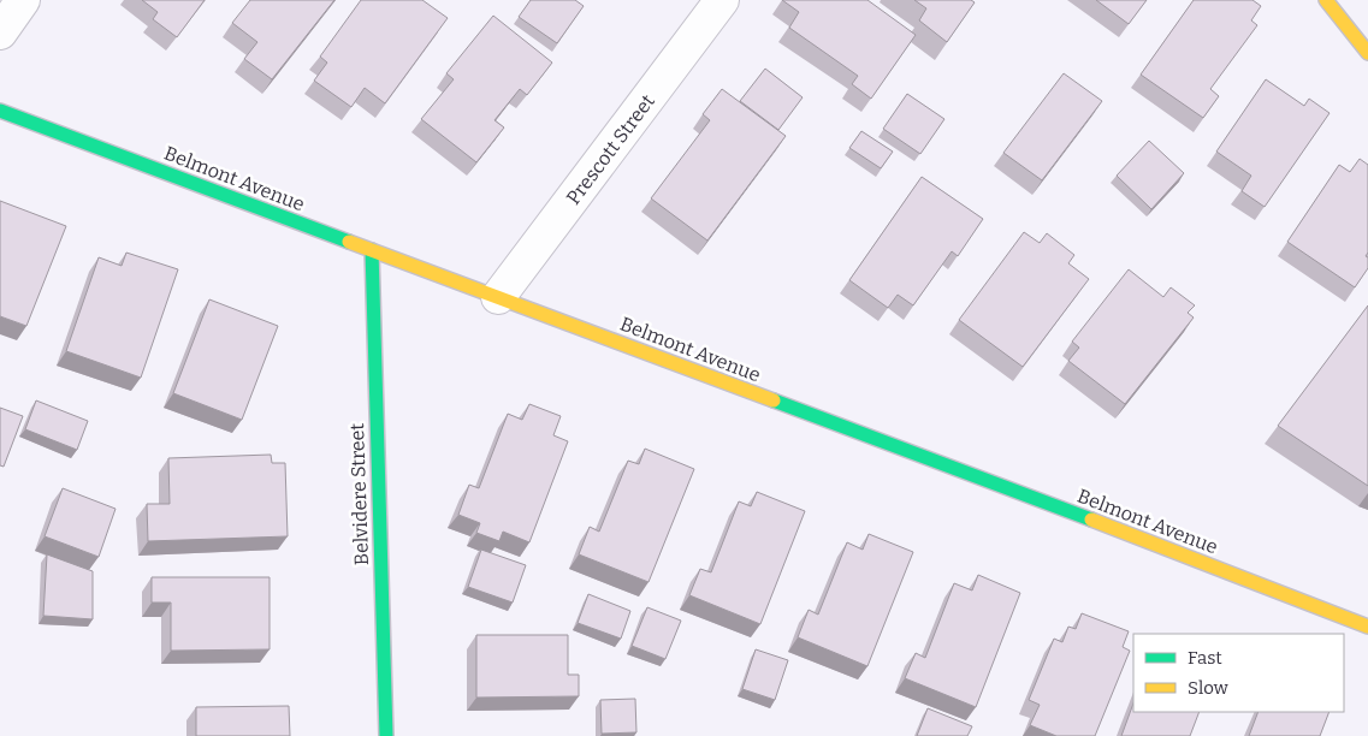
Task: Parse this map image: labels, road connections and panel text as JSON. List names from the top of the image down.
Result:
{
  "streets": {
    "main road": ["Belmont Avenue", "Belvidere Street"],
    "street": ["Prescott Street"]
  },
  "crossings": [
    ["Prescott Street", "Belmont Avenue"],
    ["Belmont Avenue", "Belvidere Street"]
  ],
  "legend": ["Fast", "Slow"]
}
